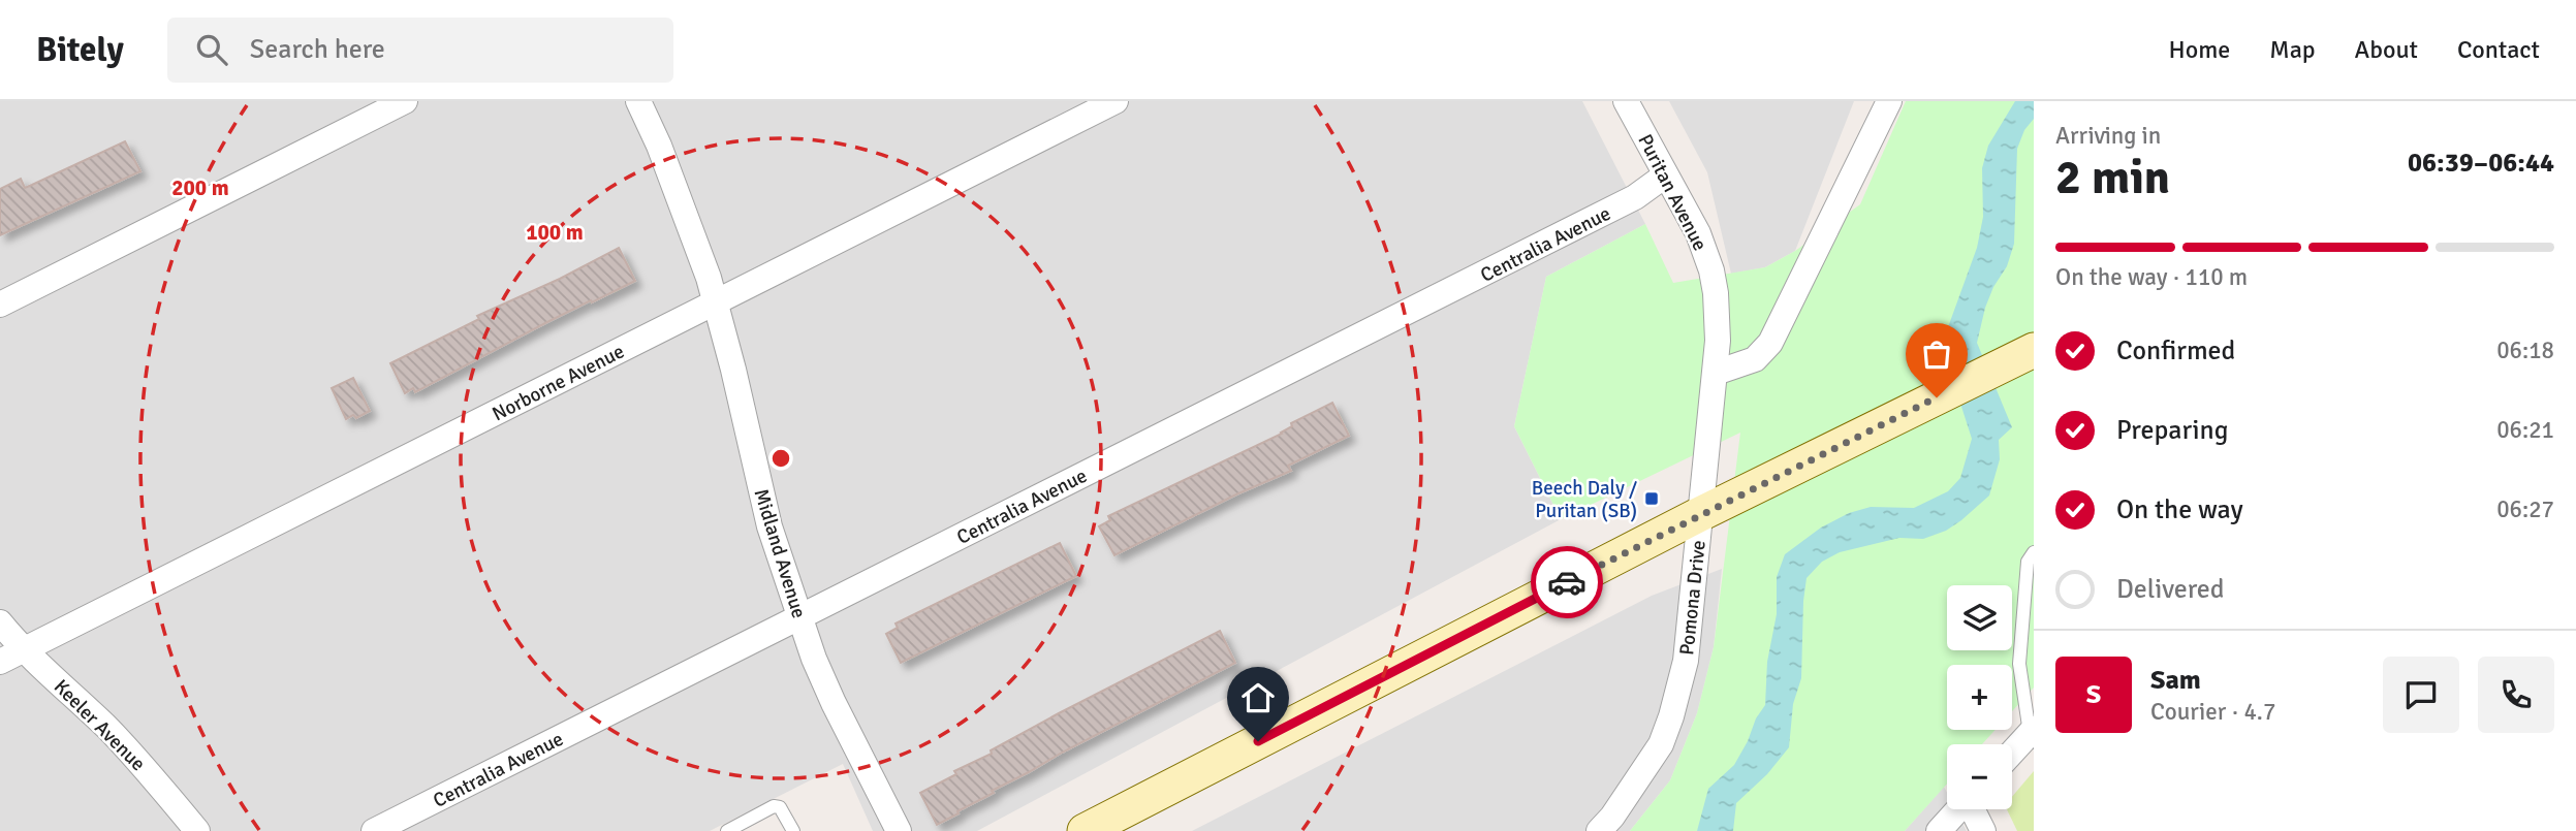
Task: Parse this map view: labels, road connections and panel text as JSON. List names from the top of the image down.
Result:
{
  "streets": {
    "street": [
      "Puritan Avenue",
      "Centralia Avenue",
      "Norborne Avenue",
      "Midland Avenue",
      "Pomona Drive",
      "Keeler Avenue"
    ]
  },
  "crossings": [
    ["Puritan Avenue", "Centralia Avenue"],
    ["Puritan Avenue", "Pomona Drive"],
    ["Centralia Avenue", "Midland Avenue"],
    ["Norborne Avenue", "Midland Avenue"],
    ["Norborne Avenue", "Keeler Avenue"]
  ],
  "places": {
    "transit": ["Beech Daly / Puritan (SB)"]
  },
  "page": {
    "header": "Bitely",
    "search": "Search here",
    "nav": [
      "Home",
      "Map",
      "About",
      "Contact"
    ],
    "heading": ["2 min", "Arriving in", "06:39–06:44"],
    "panel": ["Sam", "Courier · 4.7"],
    "bar": "On the way · 110 m",
    "list": [
      ["Confirmed", "06:18"],
      ["Preparing", "06:21"],
      ["On the way", "06:27"],
      "Delivered"
    ],
    "map_buttons": ["+", "−"],
    "round": "S"
  },
  "rings": ["200 m", "100 m"]
}
